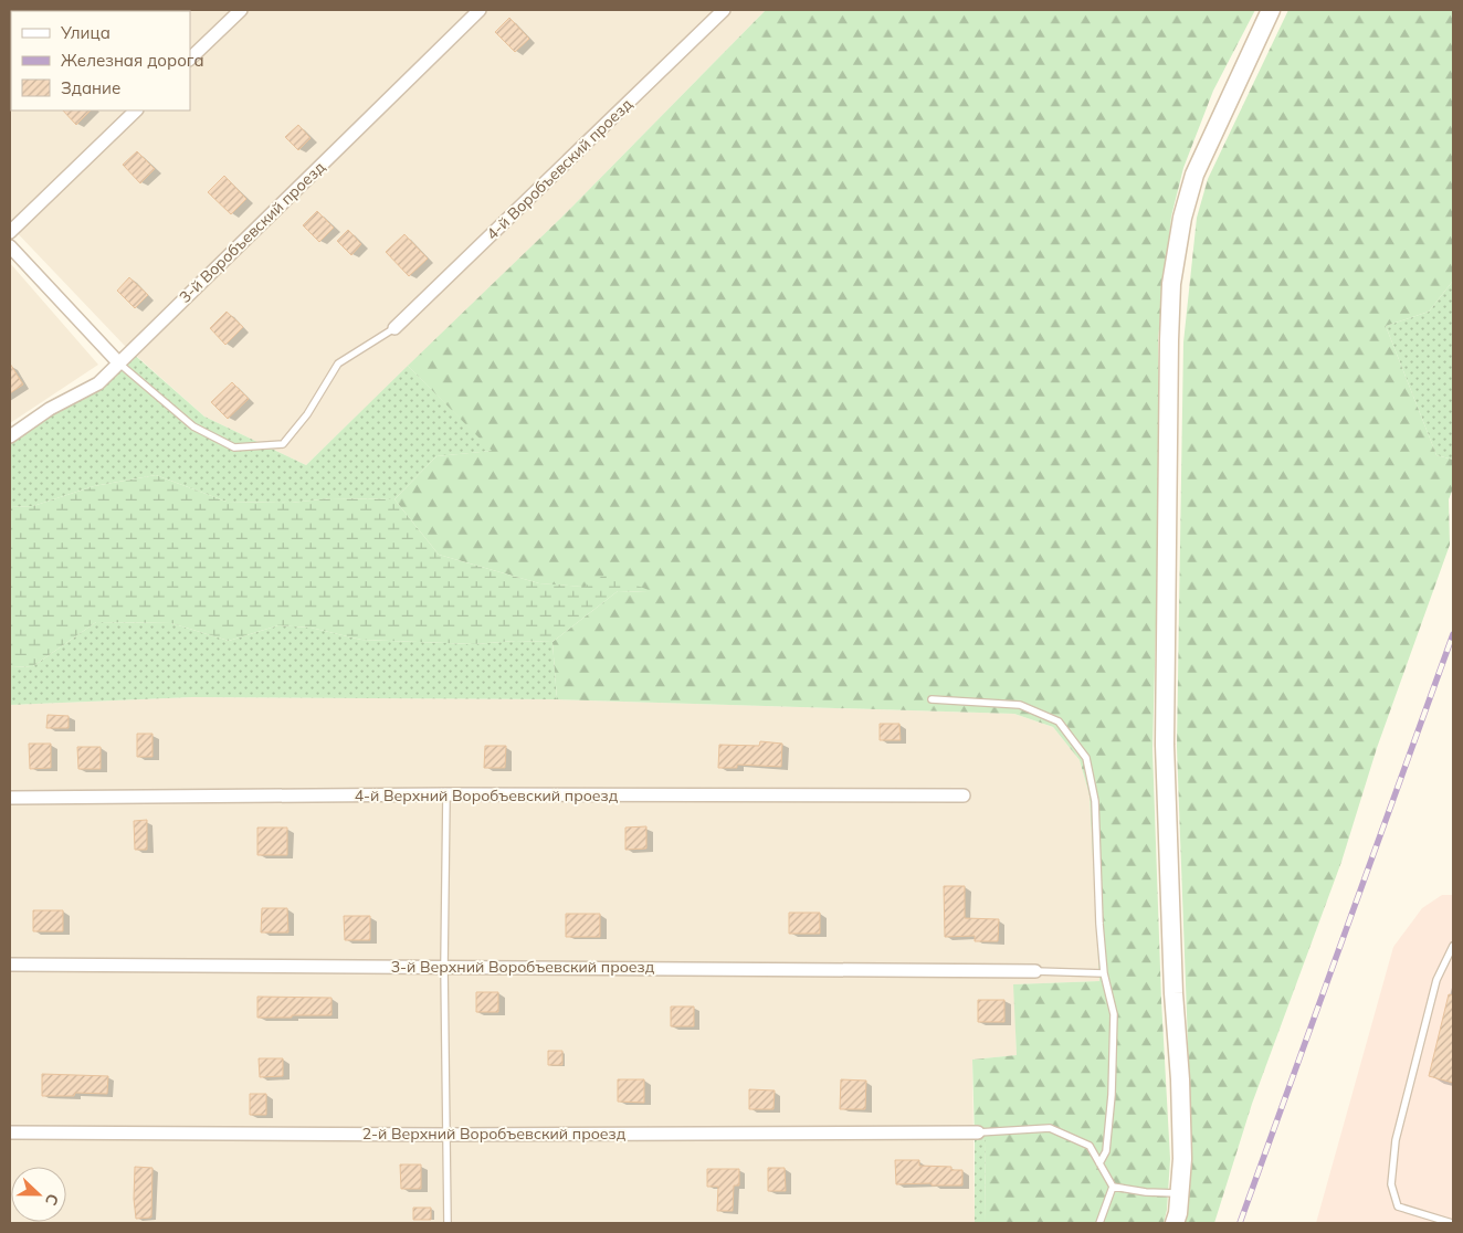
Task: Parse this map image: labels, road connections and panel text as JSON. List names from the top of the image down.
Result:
{
  "streets": {
    "street": [
      "4-й Воробъевский проезд",
      "3-й Воробъевский проезд",
      "4-й Верхний Воробъевский проезд",
      "3-й Верхний Воробъевский проезд",
      "2-й Верхний Воробъевский проезд"
    ]
  },
  "legend": ["Улица", "Железная дорога", "Здание"],
  "north": "right"
}
